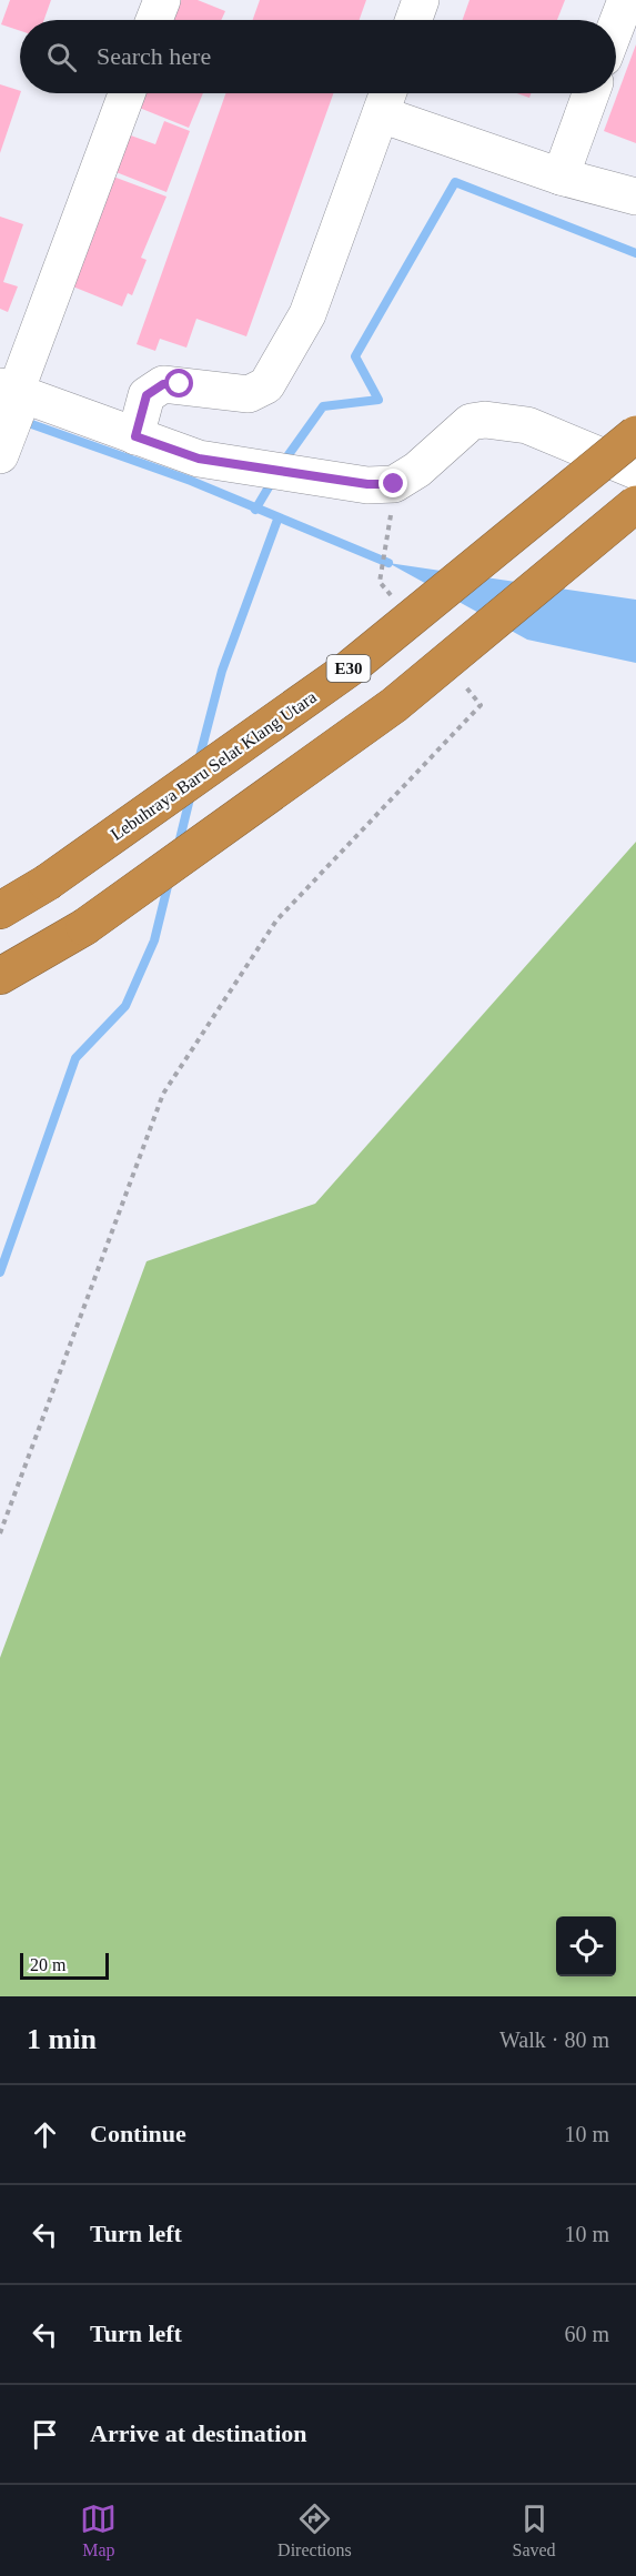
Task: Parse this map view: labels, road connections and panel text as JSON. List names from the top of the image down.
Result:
{
  "streets": {
    "highway": ["E30", "Lebuhraya Baru Selat Klang Utara"]
  },
  "scale_bar": "20 m",
  "page": {
    "search": "Search here",
    "scale": "20 m",
    "heading": ["1 min", "Walk · 80 m"],
    "list": [
      ["Continue", "10 m"],
      ["Turn left", "10 m"],
      ["Turn left", "60 m"],
      "Arrive at destination"
    ],
    "nav": ["Map", "Directions", "Saved"]
  }
}
